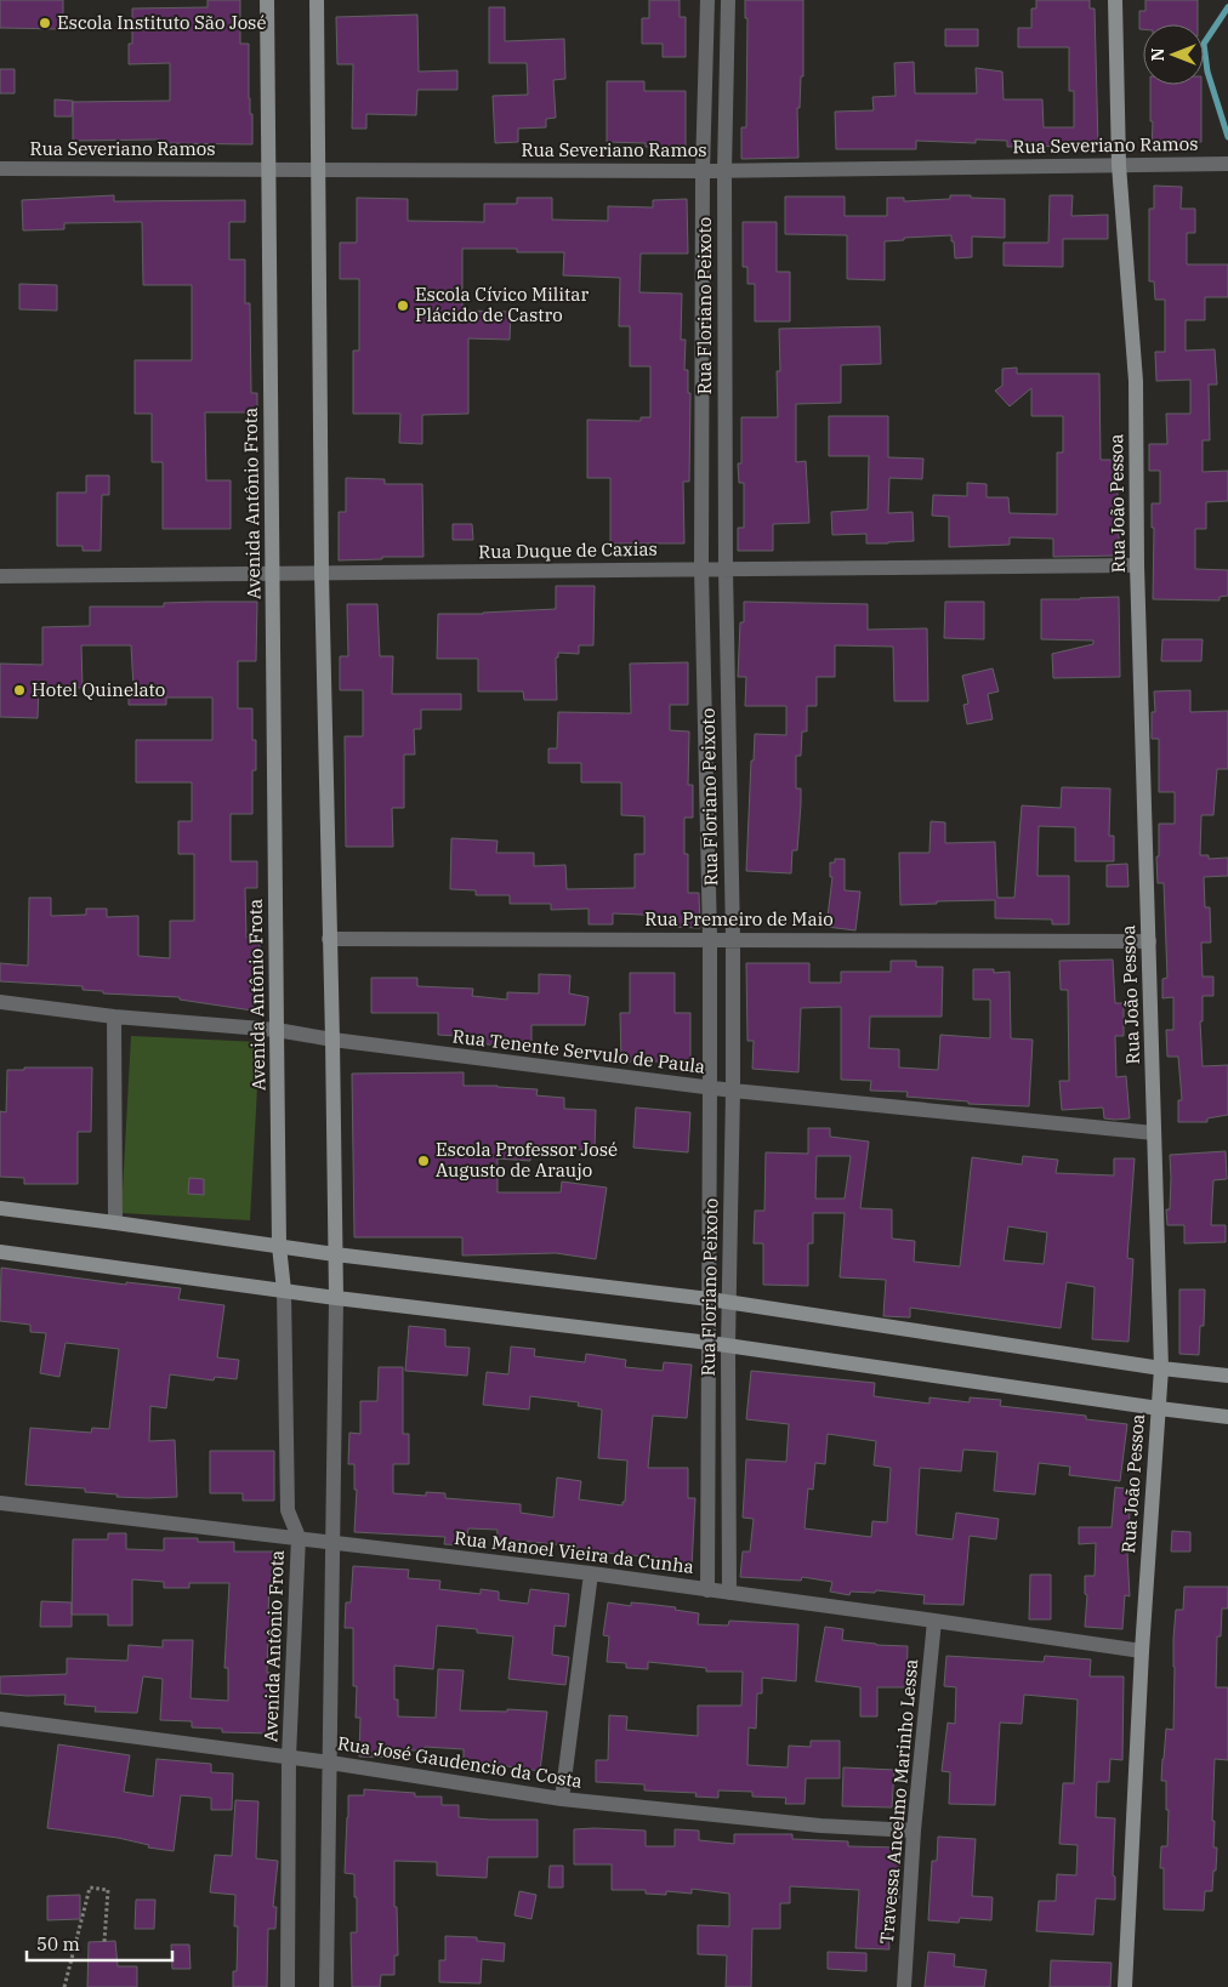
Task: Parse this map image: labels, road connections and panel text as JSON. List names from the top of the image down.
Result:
{
  "streets": {
    "street": [
      "Rua Severiano Ramos",
      "Rua Floriano Peixoto",
      "Avenida Antônio Frota",
      "Rua João Pessoa",
      "Rua Duque de Caxias",
      "Rua Premeiro de Maio",
      "Rua Tenente Servulo de Paula",
      "Rua Manoel Vieira da Cunha",
      "Rua José Gaudencio da Costa",
      "Travessa Ancelmo Marinho Lessa"
    ]
  },
  "crossings": [
    ["Rua Severiano Ramos", "Rua Floriano Peixoto"],
    ["Rua Severiano Ramos", "Avenida Antônio Frota"],
    ["Rua Severiano Ramos", "Rua João Pessoa"],
    ["Rua Floriano Peixoto", "Rua Duque de Caxias"],
    ["Rua Floriano Peixoto", "Rua Premeiro de Maio"],
    ["Rua Floriano Peixoto", "Rua Tenente Servulo de Paula"],
    ["Rua Floriano Peixoto", "Rua Manoel Vieira da Cunha"],
    ["Avenida Antônio Frota", "Rua Duque de Caxias"],
    ["Avenida Antônio Frota", "Rua Tenente Servulo de Paula"],
    ["Avenida Antônio Frota", "Rua Manoel Vieira da Cunha"],
    ["Avenida Antônio Frota", "Rua José Gaudencio da Costa"],
    ["Rua João Pessoa", "Rua Duque de Caxias"],
    ["Rua João Pessoa", "Rua Premeiro de Maio"],
    ["Rua João Pessoa", "Rua Tenente Servulo de Paula"],
    ["Rua João Pessoa", "Rua Manoel Vieira da Cunha"],
    ["Rua Manoel Vieira da Cunha", "Travessa Ancelmo Marinho Lessa"],
    ["Rua José Gaudencio da Costa", "Travessa Ancelmo Marinho Lessa"]
  ],
  "places": [
    "Escola Instituto São José",
    "Escola Cívico Militar Plácido de Castro",
    "Hotel Quinelato",
    "Escola Professor José Augusto de Araujo"
  ],
  "scale_bar": "50 m",
  "north": "left"
}
